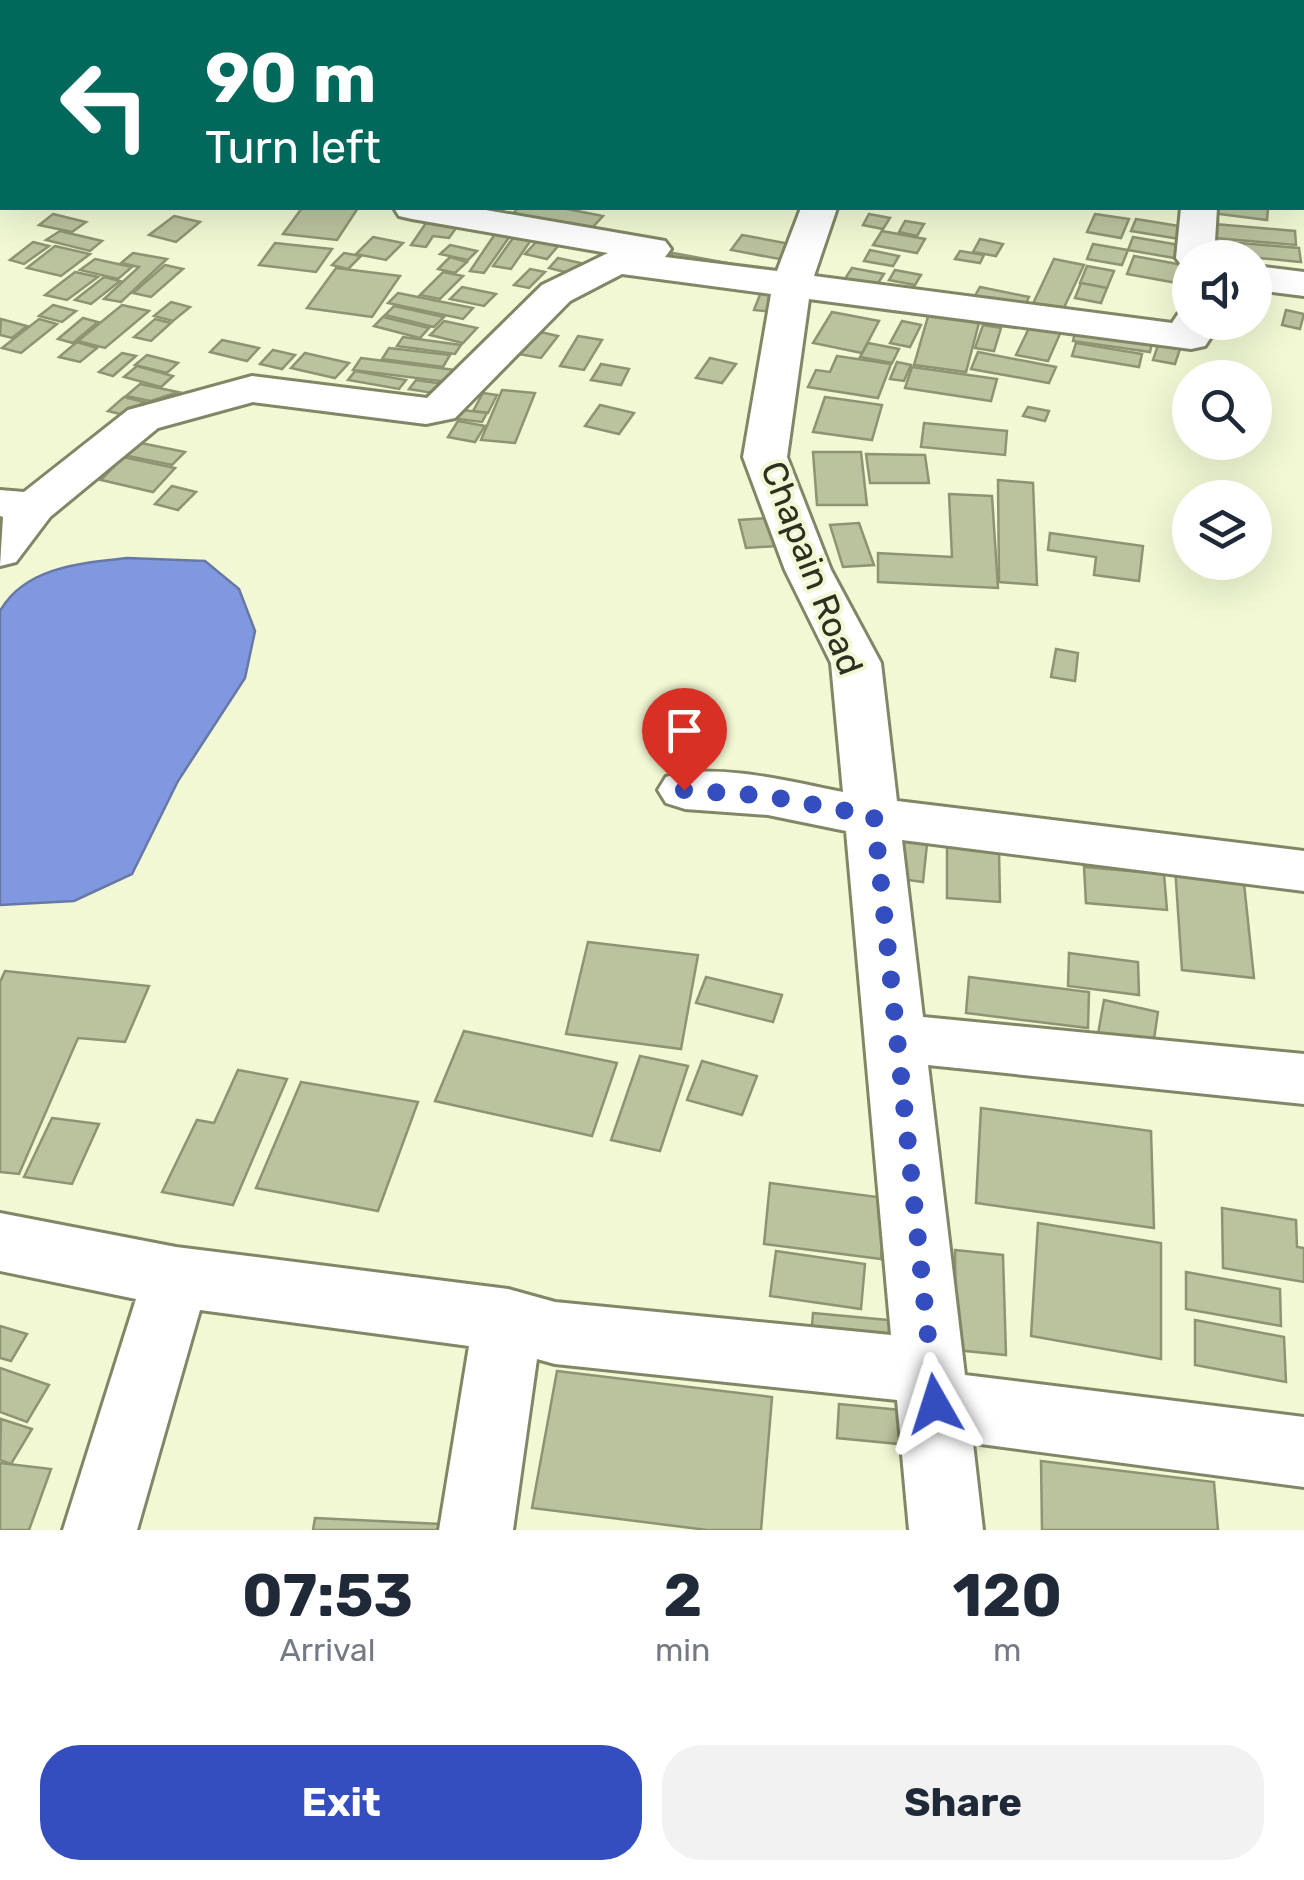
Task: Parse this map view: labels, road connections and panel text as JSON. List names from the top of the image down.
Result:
{
  "streets": {
    "street": ["Chapain Road"]
  },
  "page": {
    "turn": ["90 m", "Turn left"],
    "eta": [
      "07:53",
      "Arrival",
      "2",
      "min",
      "120",
      "m"
    ],
    "buttons": ["Exit", "Share"]
  }
}
